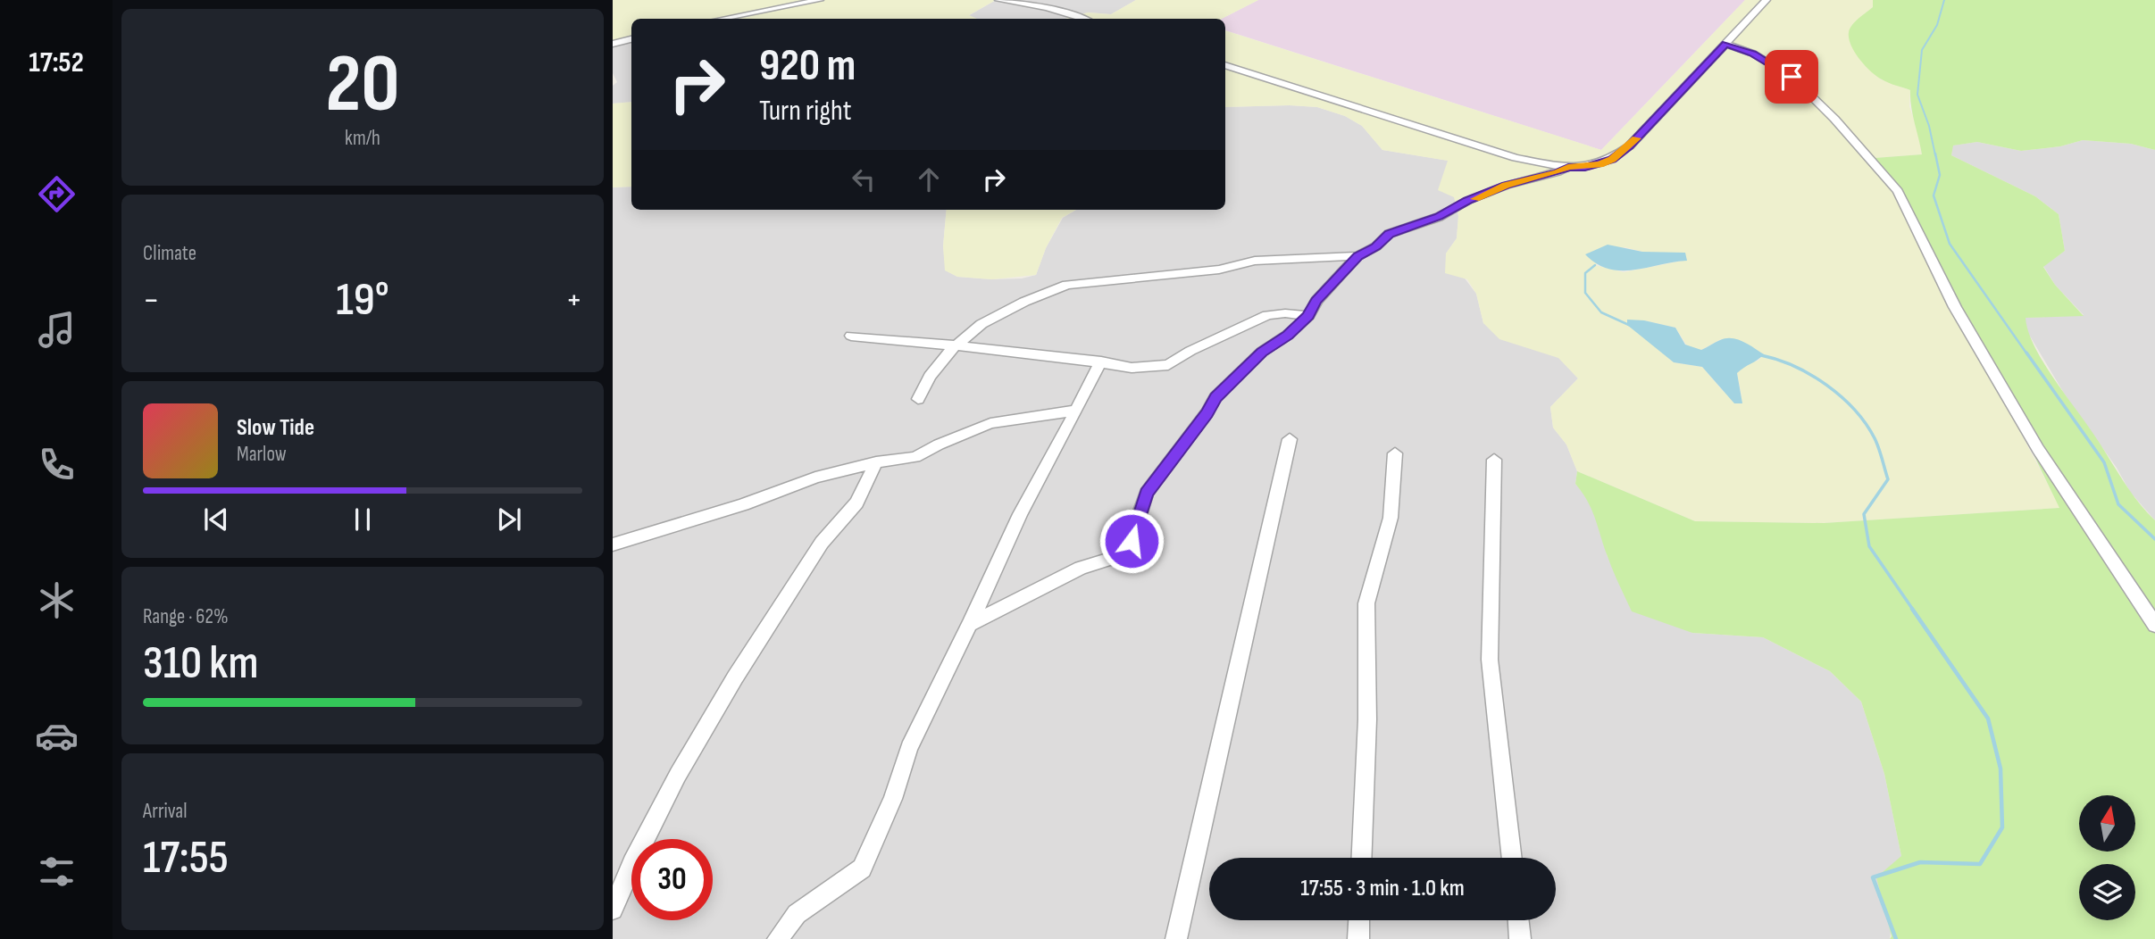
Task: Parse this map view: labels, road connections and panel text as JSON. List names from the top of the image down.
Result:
{
  "north": "top",
  "page": {
    "tabs": "17:52",
    "tile": [
      ["20", "km/h"],
      "Climate",
      ["Range · 62%", "310 km"],
      ["Arrival", "17:55"]
    ],
    "turn": ["920 m", "Turn right"],
    "heat": ["−", "19°", "+"],
    "song": ["Slow Tide", "Marlow"],
    "limit": "30",
    "trip": "17:55 · 3 min · 1.0 km"
  }
}
